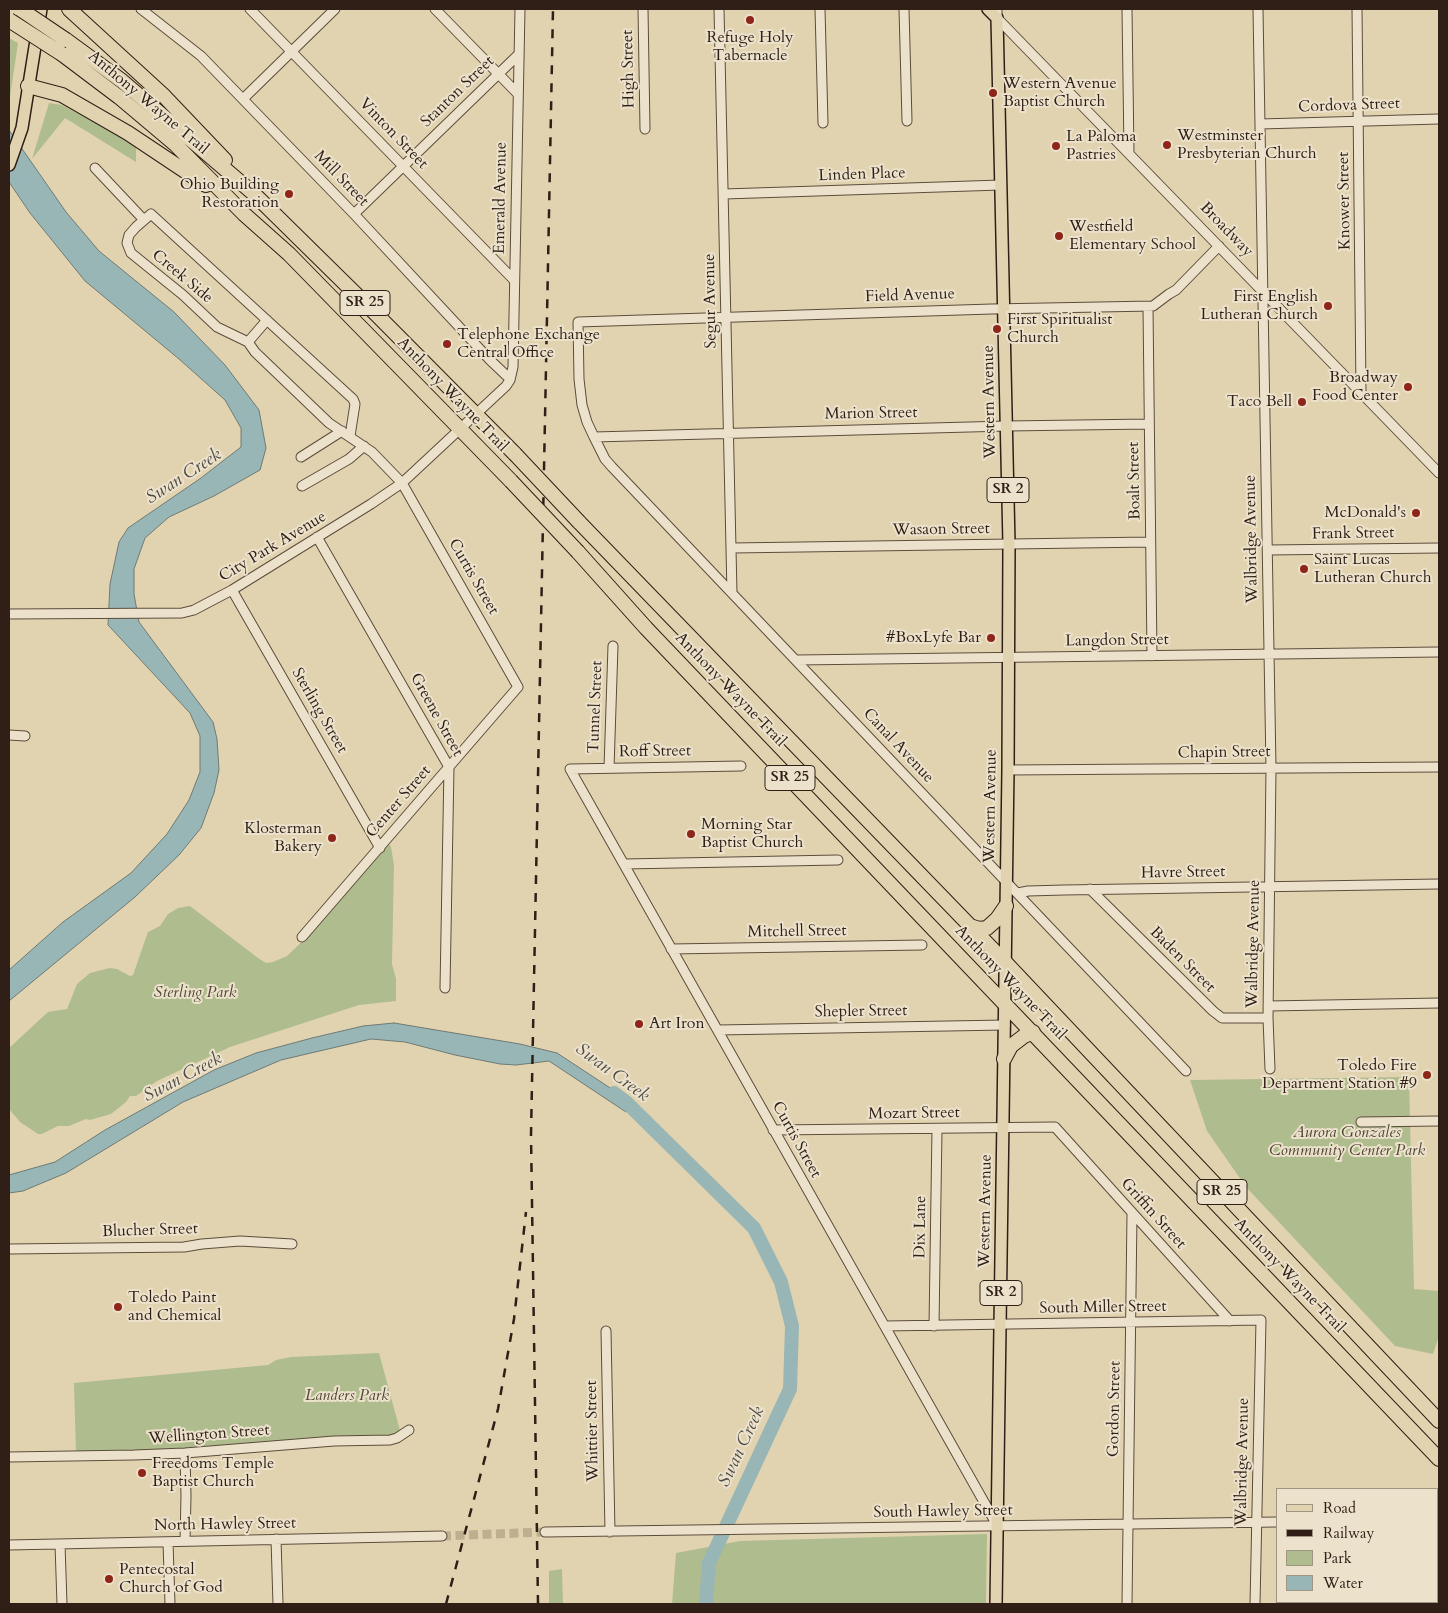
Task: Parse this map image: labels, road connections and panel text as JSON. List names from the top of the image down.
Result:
{
  "streets": {
    "highway": ["Anthony Wayne Trail", "SR 25"],
    "main road": ["Broadway", "Western Avenue", "SR 2"],
    "street": [
      "High Street",
      "Stanton Street",
      "Cordova Street",
      "Vinton Street",
      "Linden Place",
      "Mill Street",
      "Emerald Avenue",
      "Knower Street",
      "Creek Side",
      "Field Avenue",
      "Segur Avenue",
      "Marion Street",
      "Boalt Street",
      "Wasaon Street",
      "Frank Street",
      "Walbridge Avenue",
      "City Park Avenue",
      "Curtis Street",
      "Langdon Street",
      "Tunnel Street",
      "Sterling Street",
      "Greene Street",
      "Canal Avenue",
      "Roff Street",
      "Chapin Street",
      "Center Street",
      "Havre Street",
      "Mitchell Street",
      "Baden Street",
      "Shepler Street",
      "Mozart Street",
      "Griffin Street",
      "Dix Lane",
      "Blucher Street",
      "South Miller Street",
      "Gordon Street",
      "Whittier Street",
      "Wellington Street",
      "South Hawley Street",
      "North Hawley Street"
    ]
  },
  "crossings": [
    ["Stanton Street", "Vinton Street"],
    ["Stanton Street", "Mill Street"],
    ["Stanton Street", "Emerald Avenue"],
    ["Anthony Wayne Trail", "Western Avenue"],
    ["Anthony Wayne Trail", "City Park Avenue"],
    ["Cordova Street", "Knower Street"],
    ["Cordova Street", "Walbridge Avenue"],
    ["Vinton Street", "Emerald Avenue"],
    ["Linden Place", "Segur Avenue"],
    ["Linden Place", "Western Avenue"],
    ["Mill Street", "Emerald Avenue"],
    ["Mill Street", "City Park Avenue"],
    ["Emerald Avenue", "City Park Avenue"],
    ["Knower Street", "Broadway"],
    ["Broadway", "Western Avenue"],
    ["Broadway", "Walbridge Avenue"],
    ["Creek Side", "City Park Avenue"],
    ["Creek Side", "Curtis Street"],
    ["Field Avenue", "Segur Avenue"],
    ["Field Avenue", "Western Avenue"],
    ["Field Avenue", "Boalt Street"],
    ["Field Avenue", "Canal Avenue"],
    ["Segur Avenue", "Marion Street"],
    ["Segur Avenue", "Wasaon Street"],
    ["Segur Avenue", "Canal Avenue"],
    ["Western Avenue", "Marion Street"],
    ["Western Avenue", "Wasaon Street"],
    ["Western Avenue", "Curtis Street"],
    ["Western Avenue", "Langdon Street"],
    ["Western Avenue", "Canal Avenue"],
    ["Western Avenue", "Chapin Street"],
    ["Western Avenue", "Shepler Street"],
    ["Western Avenue", "Mozart Street"],
    ["Western Avenue", "South Miller Street"],
    ["Western Avenue", "South Hawley Street"],
    ["Marion Street", "Boalt Street"],
    ["Marion Street", "Canal Avenue"],
    ["Boalt Street", "Wasaon Street"],
    ["Boalt Street", "Langdon Street"],
    ["Frank Street", "Walbridge Avenue"],
    ["Walbridge Avenue", "Langdon Street"],
    ["Walbridge Avenue", "Chapin Street"],
    ["Walbridge Avenue", "Havre Street"],
    ["Walbridge Avenue", "Baden Street"],
    ["Walbridge Avenue", "South Miller Street"],
    ["Walbridge Avenue", "South Hawley Street"],
    ["City Park Avenue", "Curtis Street"],
    ["City Park Avenue", "Sterling Street"],
    ["City Park Avenue", "Greene Street"],
    ["Curtis Street", "Roff Street"],
    ["Curtis Street", "Center Street"],
    ["Curtis Street", "Mitchell Street"],
    ["Curtis Street", "Shepler Street"],
    ["Curtis Street", "Mozart Street"],
    ["Curtis Street", "South Miller Street"],
    ["Curtis Street", "South Hawley Street"],
    ["Langdon Street", "Canal Avenue"],
    ["Tunnel Street", "Roff Street"],
    ["Sterling Street", "Center Street"],
    ["Greene Street", "Center Street"],
    ["Canal Avenue", "Havre Street"],
    ["Havre Street", "Baden Street"],
    ["Mozart Street", "Griffin Street"],
    ["Mozart Street", "Dix Lane"],
    ["Griffin Street", "South Miller Street"],
    ["Griffin Street", "Gordon Street"],
    ["Dix Lane", "South Miller Street"],
    ["South Miller Street", "Gordon Street"],
    ["Gordon Street", "South Hawley Street"],
    ["Whittier Street", "South Hawley Street"]
  ],
  "water": ["Swan Creek"],
  "parks": ["Sterling Park", "Aurora Gonzales Community Center Park", "Landers Park"],
  "places": [
    "Refuge Holy Tabernacle",
    "Western Avenue Baptist Church",
    "Westminster Presbyterian Church",
    "La Paloma Pastries",
    "Ohio Building Restoration",
    "Westfield Elementary School",
    "First English Lutheran Church",
    "First Spiritualist Church",
    "Telephone Exchange Central Office",
    "Broadway Food Center",
    "Taco Bell",
    "McDonald's",
    "Saint Lucas Lutheran Church",
    "#BoxLyfe Bar",
    "Morning Star Baptist Church",
    "Klosterman Bakery",
    "Art Iron",
    "Toledo Fire Department Station #9",
    "Toledo Paint and Chemical",
    "Freedoms Temple Baptist Church",
    "Pentecostal Church of God"
  ],
  "legend": [
    "Road",
    "Railway",
    "Park",
    "Water"
  ]
}
